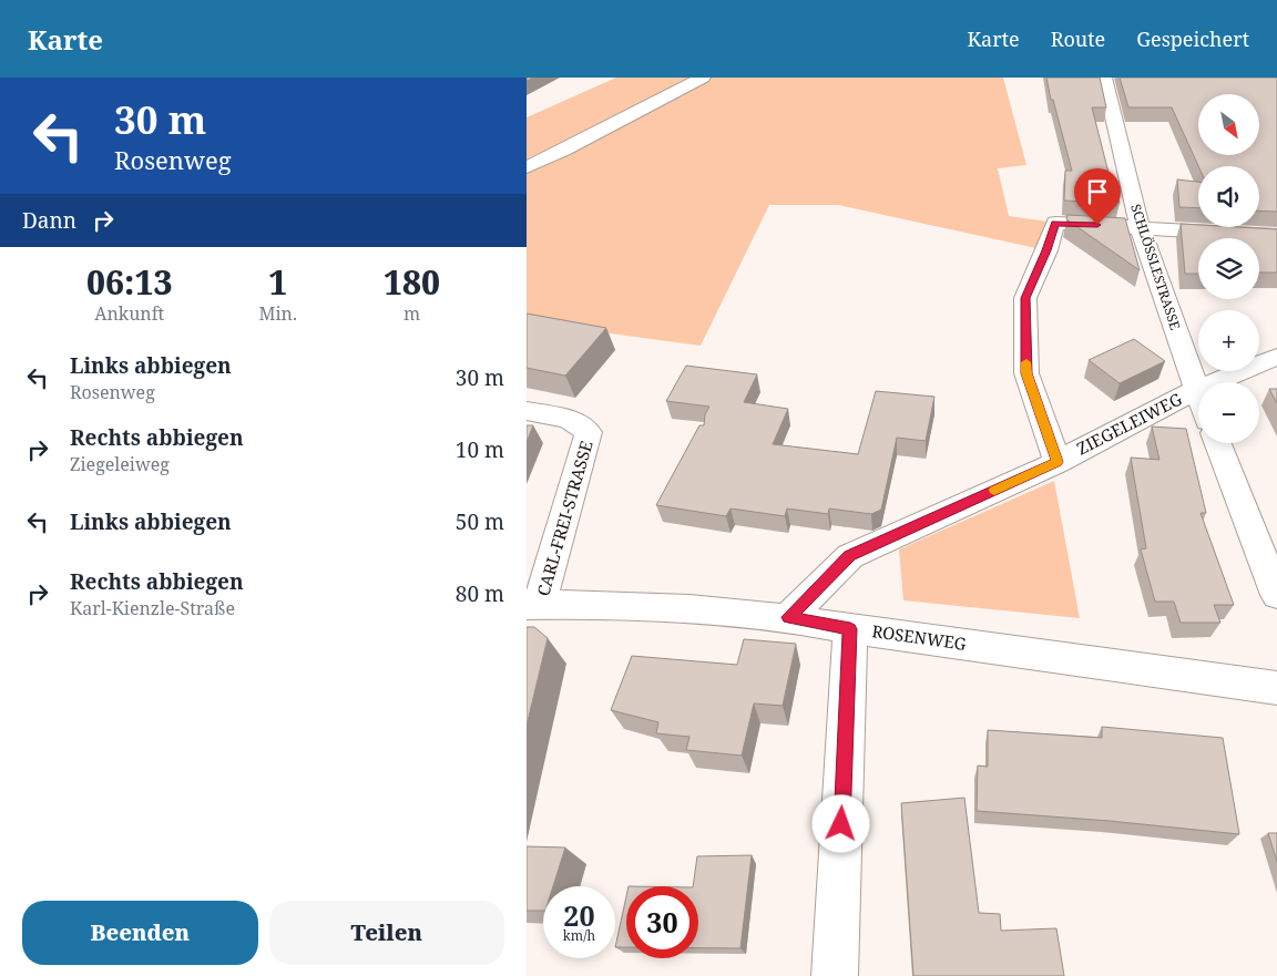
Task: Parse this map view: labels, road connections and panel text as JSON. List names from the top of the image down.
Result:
{
  "streets": {
    "street": [
      "SCHLÖSSLESTRASSE",
      "ZIEGELEIWEG",
      "CARL-FREI-STRASSE",
      "ROSENWEG"
    ]
  },
  "crossings": [
    ["SCHLÖSSLESTRASSE", "ZIEGELEIWEG"],
    ["ZIEGELEIWEG", "ROSENWEG"],
    ["CARL-FREI-STRASSE", "ROSENWEG"]
  ],
  "north": "bottom right",
  "page": {
    "header": "Karte",
    "nav": ["Karte", "Route", "Gespeichert"],
    "turn": ["30 m", "Rosenweg"],
    "map_buttons": ["+", "−"],
    "then": "Dann",
    "eta": [
      "06:13",
      "Ankunft",
      "1",
      "Min.",
      "180",
      "m"
    ],
    "list": [
      {
        "name": "Links abbiegen",
        "note": "Rosenweg",
        "value": "30 m"
      },
      {
        "name": "Rechts abbiegen",
        "note": "Ziegeleiweg",
        "value": "10 m"
      },
      {
        "name": "Links abbiegen",
        "value": "50 m"
      },
      {
        "name": "Rechts abbiegen",
        "note": "Karl-Kienzle-Straße",
        "value": "80 m"
      }
    ],
    "speed": "20 km/h",
    "limit": "30",
    "buttons": ["Beenden", "Teilen"]
  }
}
